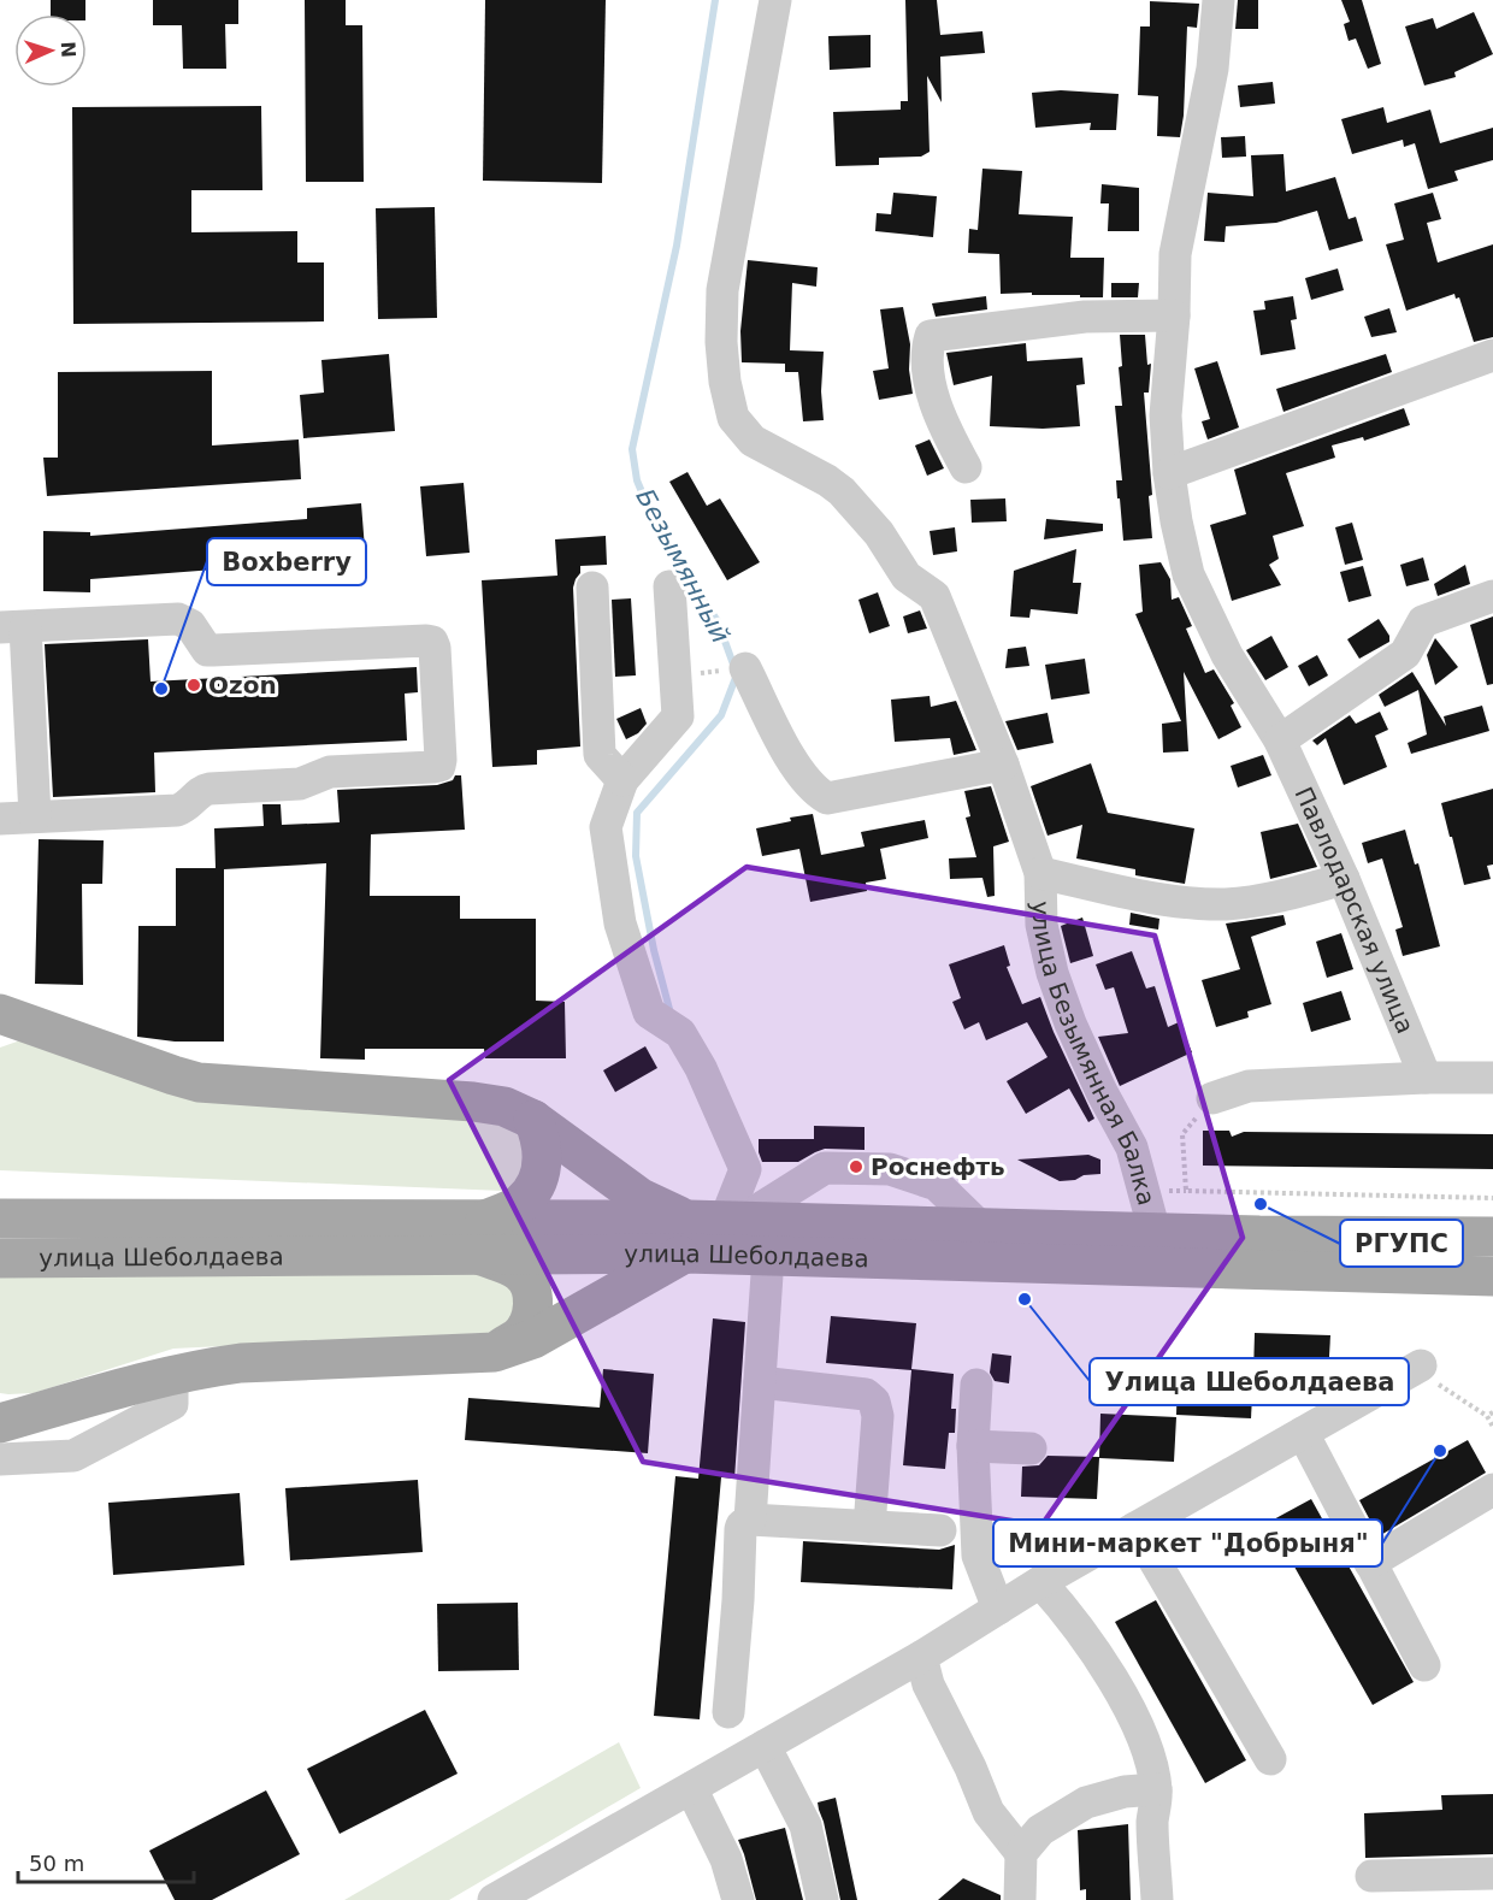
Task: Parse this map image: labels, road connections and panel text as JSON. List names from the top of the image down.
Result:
{
  "streets": {
    "main road": ["улица Шеболдаева"],
    "street": ["Павлодарская улица", "улица Безымянная Балка"]
  },
  "crossings": [
    ["Павлодарская улица", "улица Безымянная Балка"],
    ["улица Безымянная Балка", "улица Шеболдаева"]
  ],
  "water": ["Безымянный"],
  "places": [
    "Ozon",
    "Boxberry",
    "Роснефть",
    "РГУПС",
    "Улица Шеболдаева",
    "Мини-маркет \"Добрыня\""
  ],
  "scale_bar": "50 m",
  "north": "right"
}
